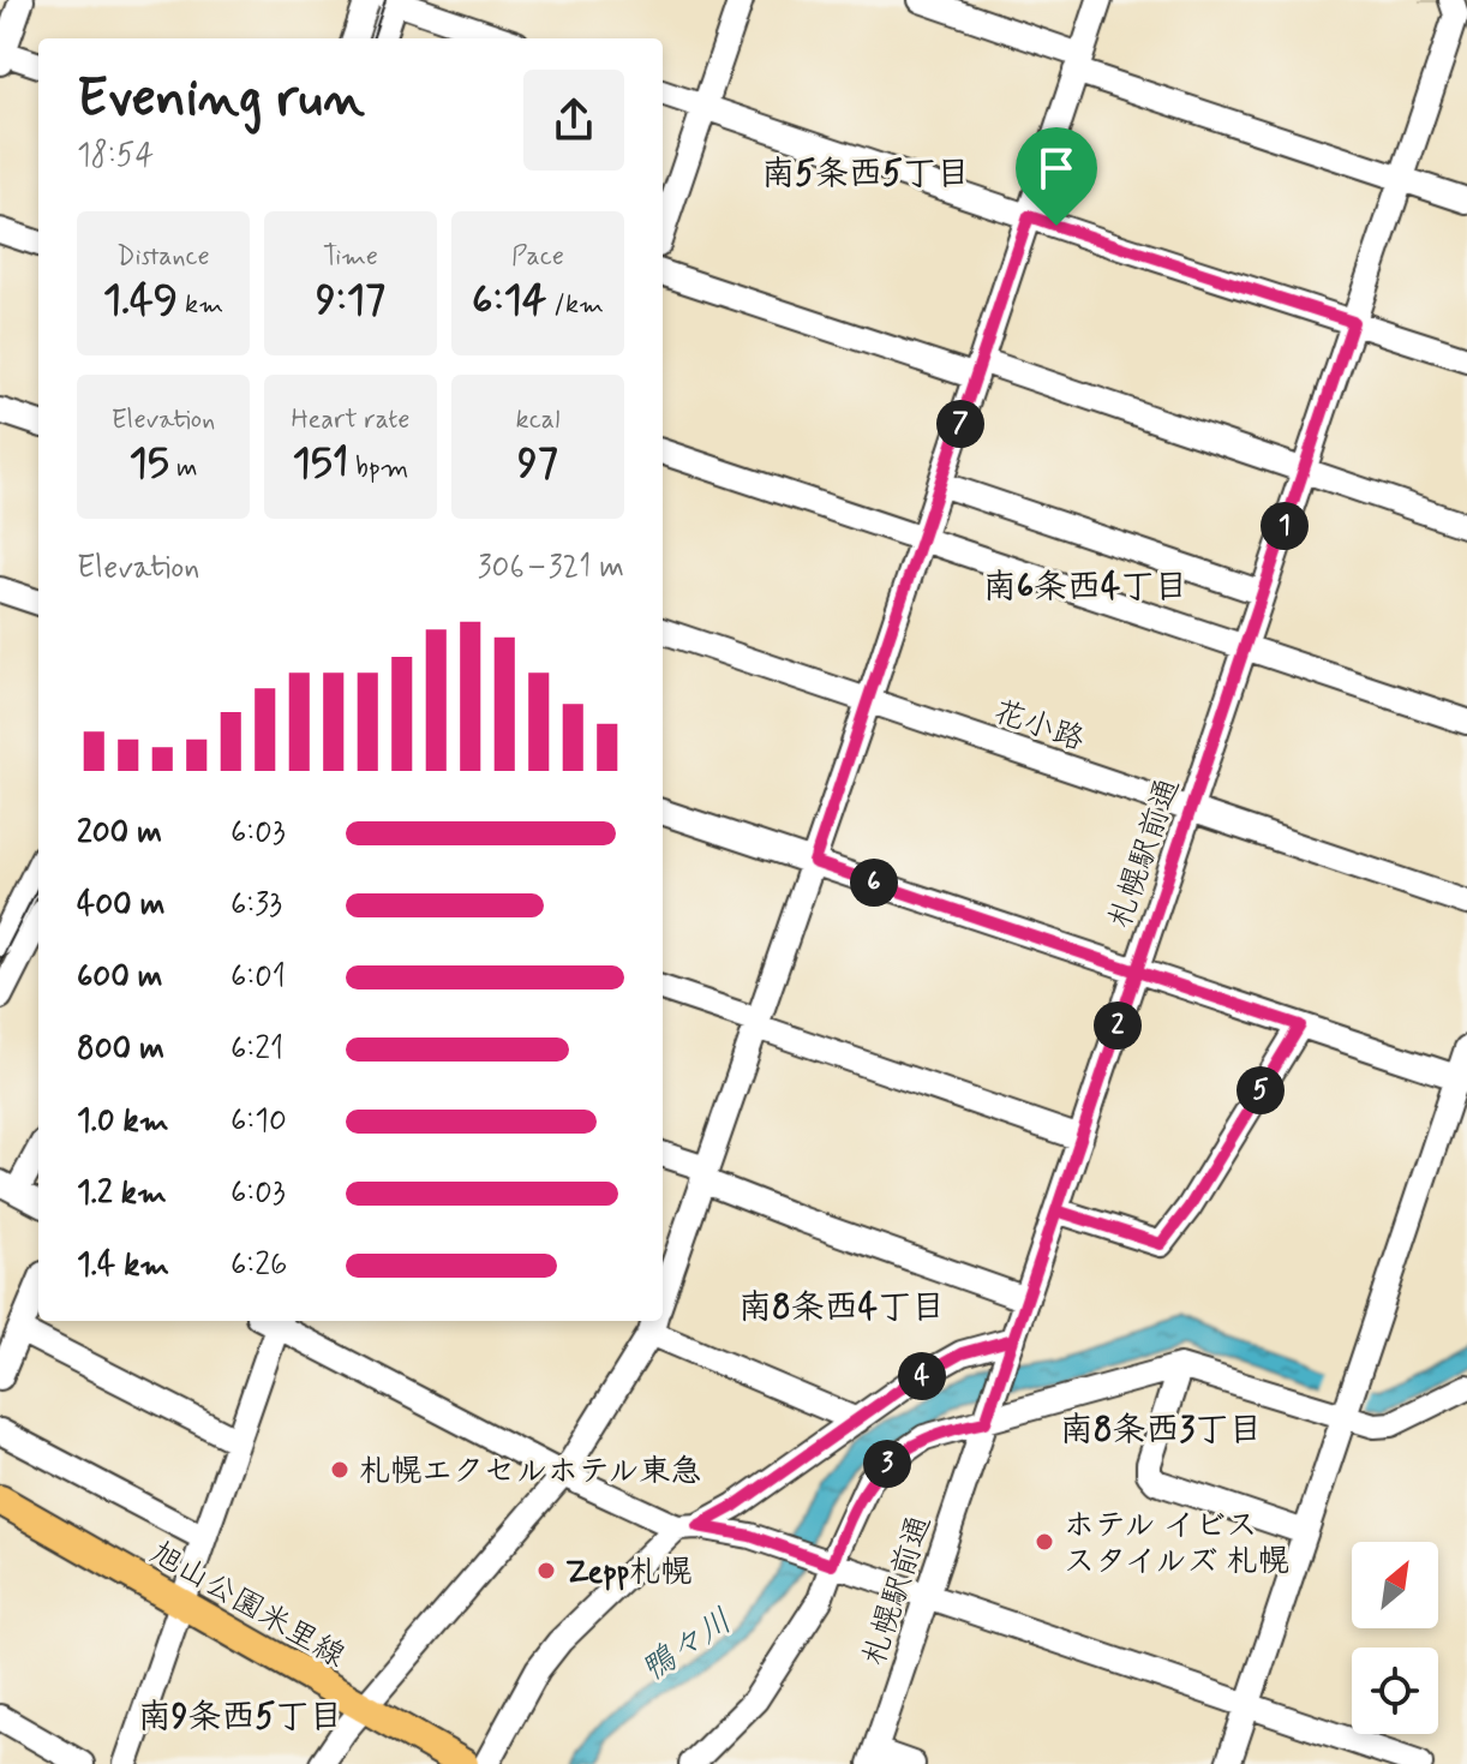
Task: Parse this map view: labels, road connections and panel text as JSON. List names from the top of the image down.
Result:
{
  "streets": {
    "main road": ["旭山公園米里線"],
    "street": ["花小路", "札幌駅前通"]
  },
  "crossings": [
    ["花小路", "札幌駅前通"]
  ],
  "districts": [
    "南5条西5丁目",
    "南6条西4丁目",
    "南8条西4丁目",
    "南8条西3丁目",
    "南9条西5丁目"
  ],
  "water": ["鴨々川"],
  "places": ["札幌エクセルホテル東急", "ホテル イビス スタイルズ 札幌", "Zepp札幌"],
  "north": "top right",
  "page": {
    "heading": ["Evening run", "18:54"],
    "stats": [
      ["Distance", "1.49 km"],
      ["Time", "9:17"],
      ["Pace", "6:14 /km"],
      ["Elevation", "15 m"],
      ["Heart rate", "151 bpm"],
      ["kcal", "97"]
    ],
    "pins": [
      "7",
      "1",
      "6",
      "2",
      "5",
      "4",
      "3"
    ],
    "chart": ["Elevation", "306–321 m"],
    "list": [
      {
        "name": "200 m",
        "note": "6:03"
      },
      {
        "name": "400 m",
        "note": "6:33"
      },
      {
        "name": "600 m",
        "note": "6:01"
      },
      {
        "name": "800 m",
        "note": "6:21"
      },
      {
        "name": "1.0 km",
        "note": "6:10"
      },
      {
        "name": "1.2 km",
        "note": "6:03"
      },
      {
        "name": "1.4 km",
        "note": "6:26"
      }
    ]
  }
}
